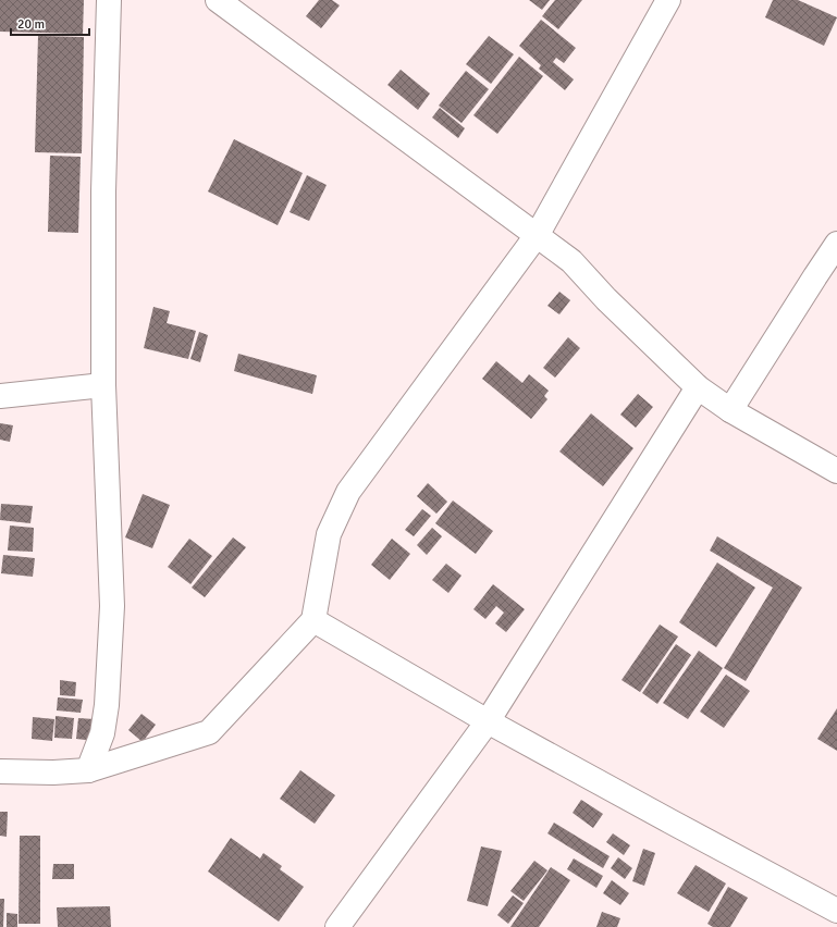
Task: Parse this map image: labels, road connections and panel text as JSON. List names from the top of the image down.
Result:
{
  "scale_bar": "20 m"
}
